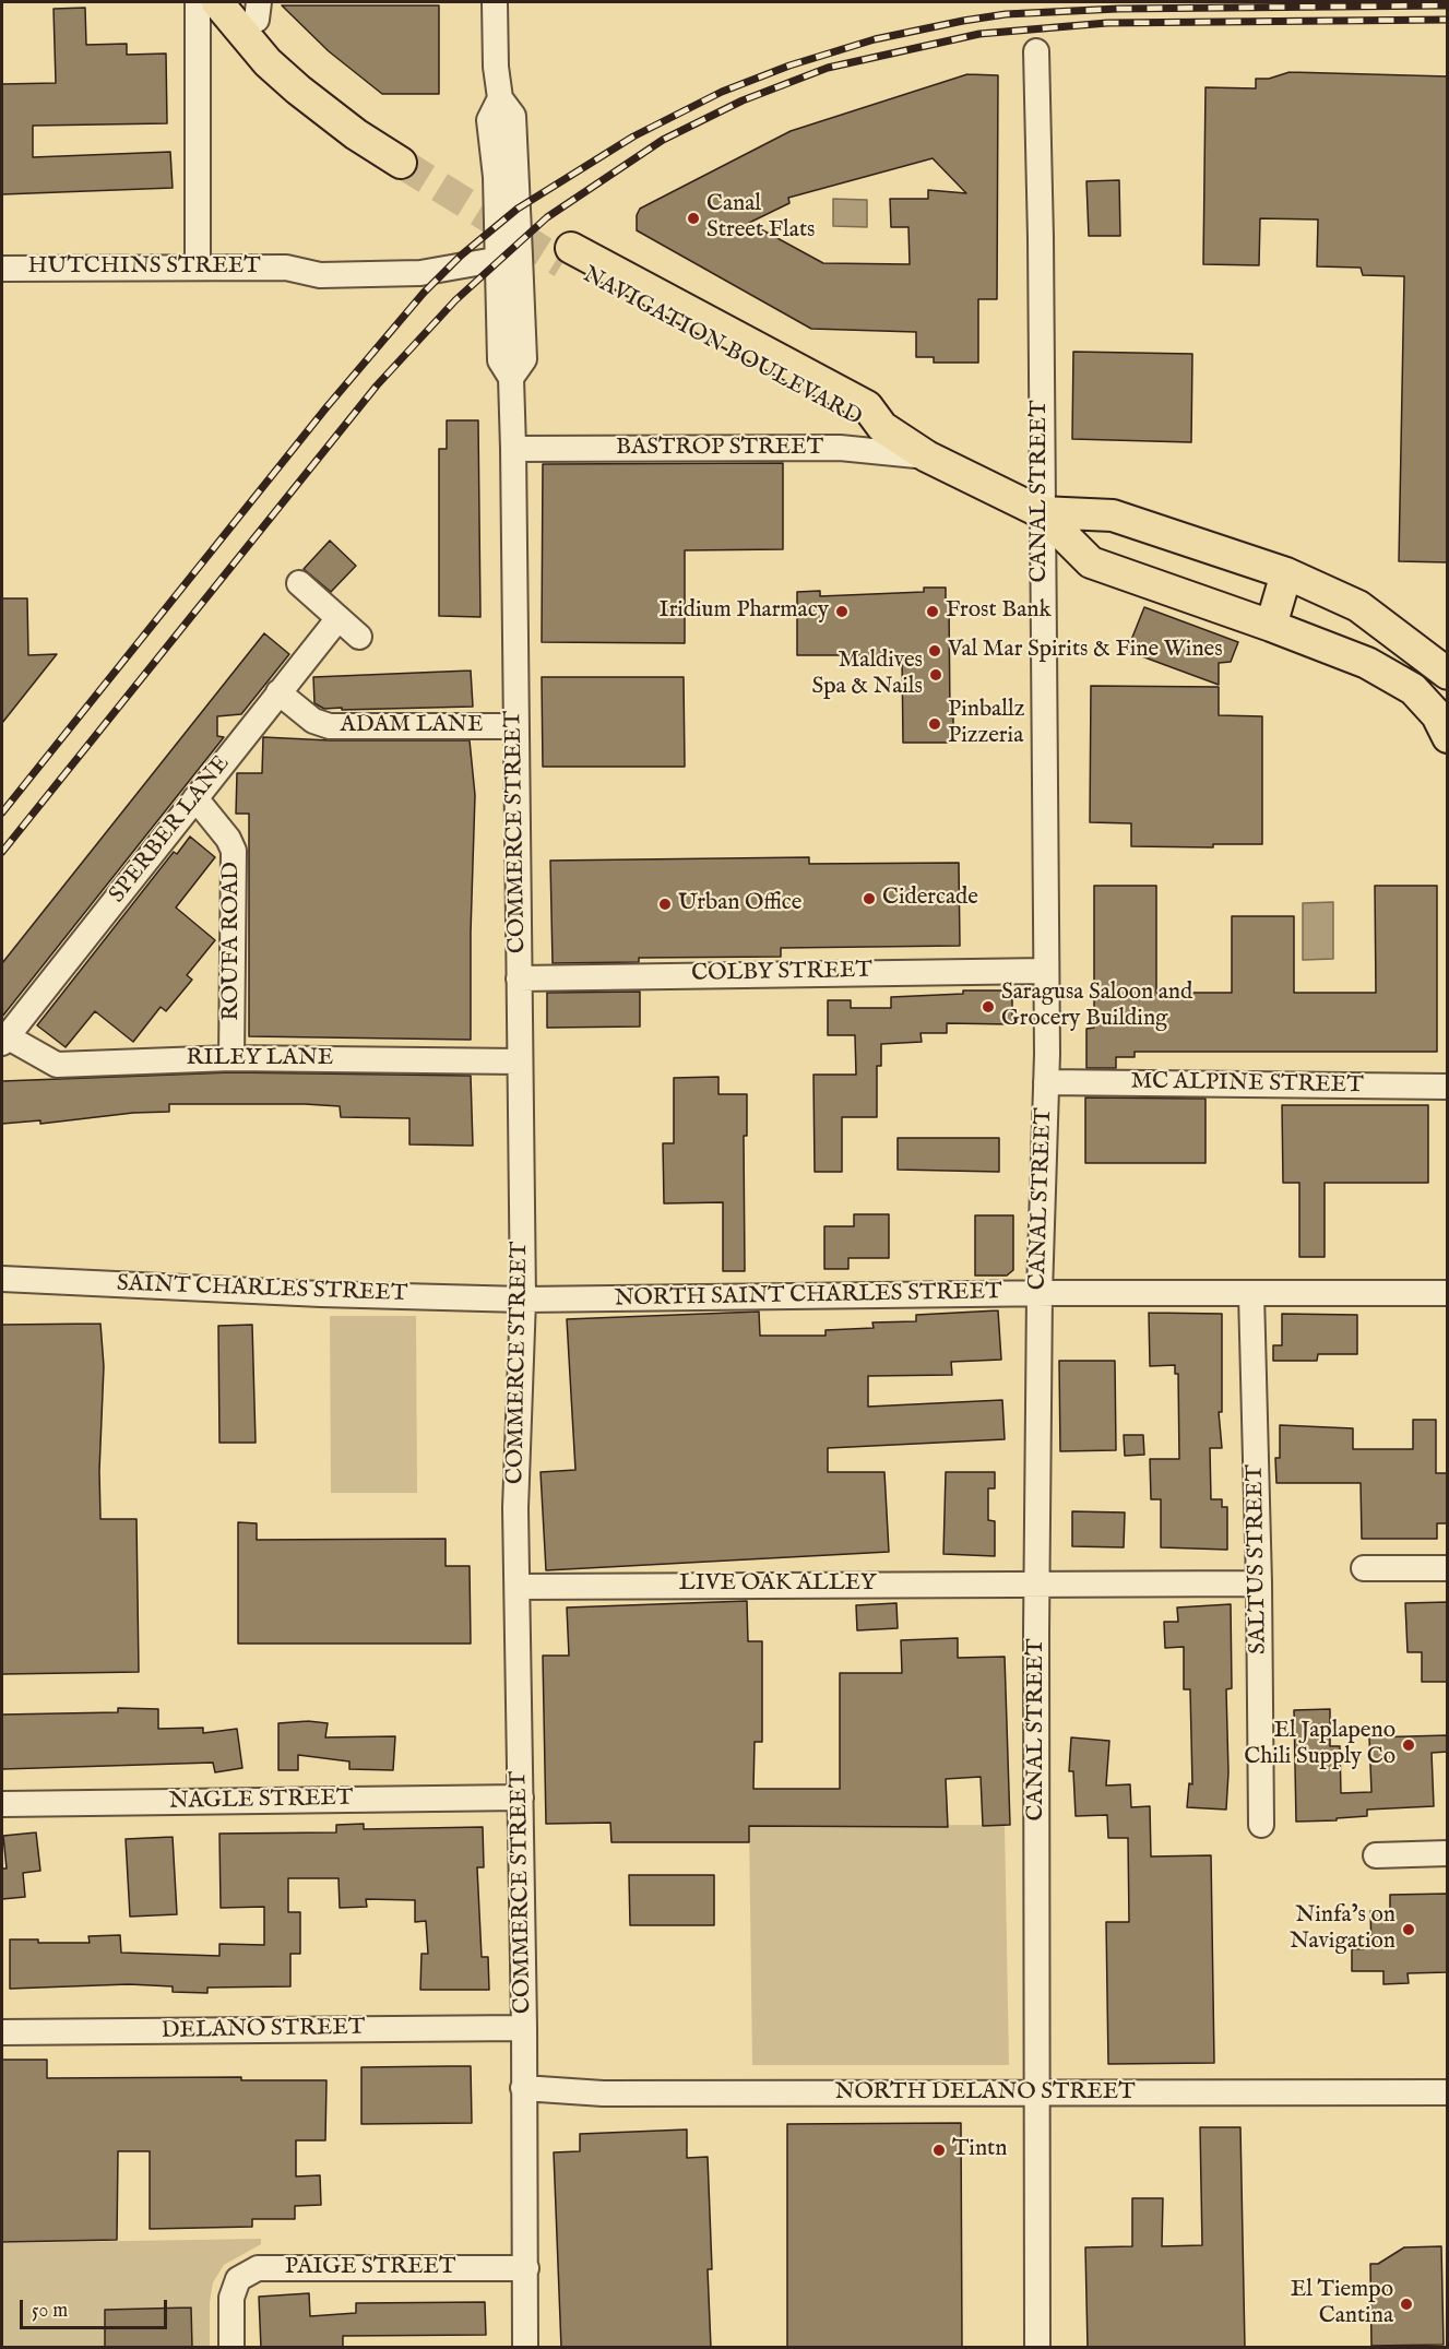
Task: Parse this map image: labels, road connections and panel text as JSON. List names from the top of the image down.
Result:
{
  "streets": {
    "main road": ["NAVIGATION BOULEVARD"],
    "street": [
      "HUTCHINS STREET",
      "BASTROP STREET",
      "CANAL STREET",
      "ADAM LANE",
      "SPERBER LANE",
      "COMMERCE STREET",
      "ROUFA ROAD",
      "COLBY STREET",
      "RILEY LANE",
      "MC ALPINE STREET",
      "SAINT CHARLES STREET",
      "NORTH SAINT CHARLES STREET",
      "SALTUS STREET",
      "LIVE OAK ALLEY",
      "NAGLE STREET",
      "DELANO STREET",
      "NORTH DELANO STREET",
      "PAIGE STREET"
    ]
  },
  "crossings": [
    ["HUTCHINS STREET", "COMMERCE STREET"],
    ["NAVIGATION BOULEVARD", "BASTROP STREET"],
    ["NAVIGATION BOULEVARD", "CANAL STREET"],
    ["BASTROP STREET", "COMMERCE STREET"],
    ["CANAL STREET", "COLBY STREET"],
    ["CANAL STREET", "MC ALPINE STREET"],
    ["CANAL STREET", "NORTH SAINT CHARLES STREET"],
    ["CANAL STREET", "LIVE OAK ALLEY"],
    ["CANAL STREET", "NORTH DELANO STREET"],
    ["ADAM LANE", "SPERBER LANE"],
    ["ADAM LANE", "COMMERCE STREET"],
    ["SPERBER LANE", "ROUFA ROAD"],
    ["SPERBER LANE", "RILEY LANE"],
    ["COMMERCE STREET", "COLBY STREET"],
    ["COMMERCE STREET", "RILEY LANE"],
    ["COMMERCE STREET", "SAINT CHARLES STREET"],
    ["COMMERCE STREET", "NORTH SAINT CHARLES STREET"],
    ["COMMERCE STREET", "LIVE OAK ALLEY"],
    ["COMMERCE STREET", "NAGLE STREET"],
    ["COMMERCE STREET", "DELANO STREET"],
    ["COMMERCE STREET", "NORTH DELANO STREET"],
    ["COMMERCE STREET", "PAIGE STREET"],
    ["ROUFA ROAD", "RILEY LANE"],
    ["SAINT CHARLES STREET", "NORTH SAINT CHARLES STREET"],
    ["NORTH SAINT CHARLES STREET", "SALTUS STREET"],
    ["SALTUS STREET", "LIVE OAK ALLEY"]
  ],
  "places": [
    "Canal Street Flats",
    "Iridium Pharmacy",
    "Frost Bank",
    "Val Mar Spirits & Fine Wines",
    "Maldives Spa & Nails",
    "Pinballz Pizzeria",
    "Cidercade",
    "Urban Office",
    "Saragusa Saloon and Grocery Building",
    "El Japlapeno Chili Supply Co",
    "Ninfa’s on Navigation",
    "Tintn",
    "El Tiempo Cantina"
  ],
  "scale_bar": "50 m"
}
